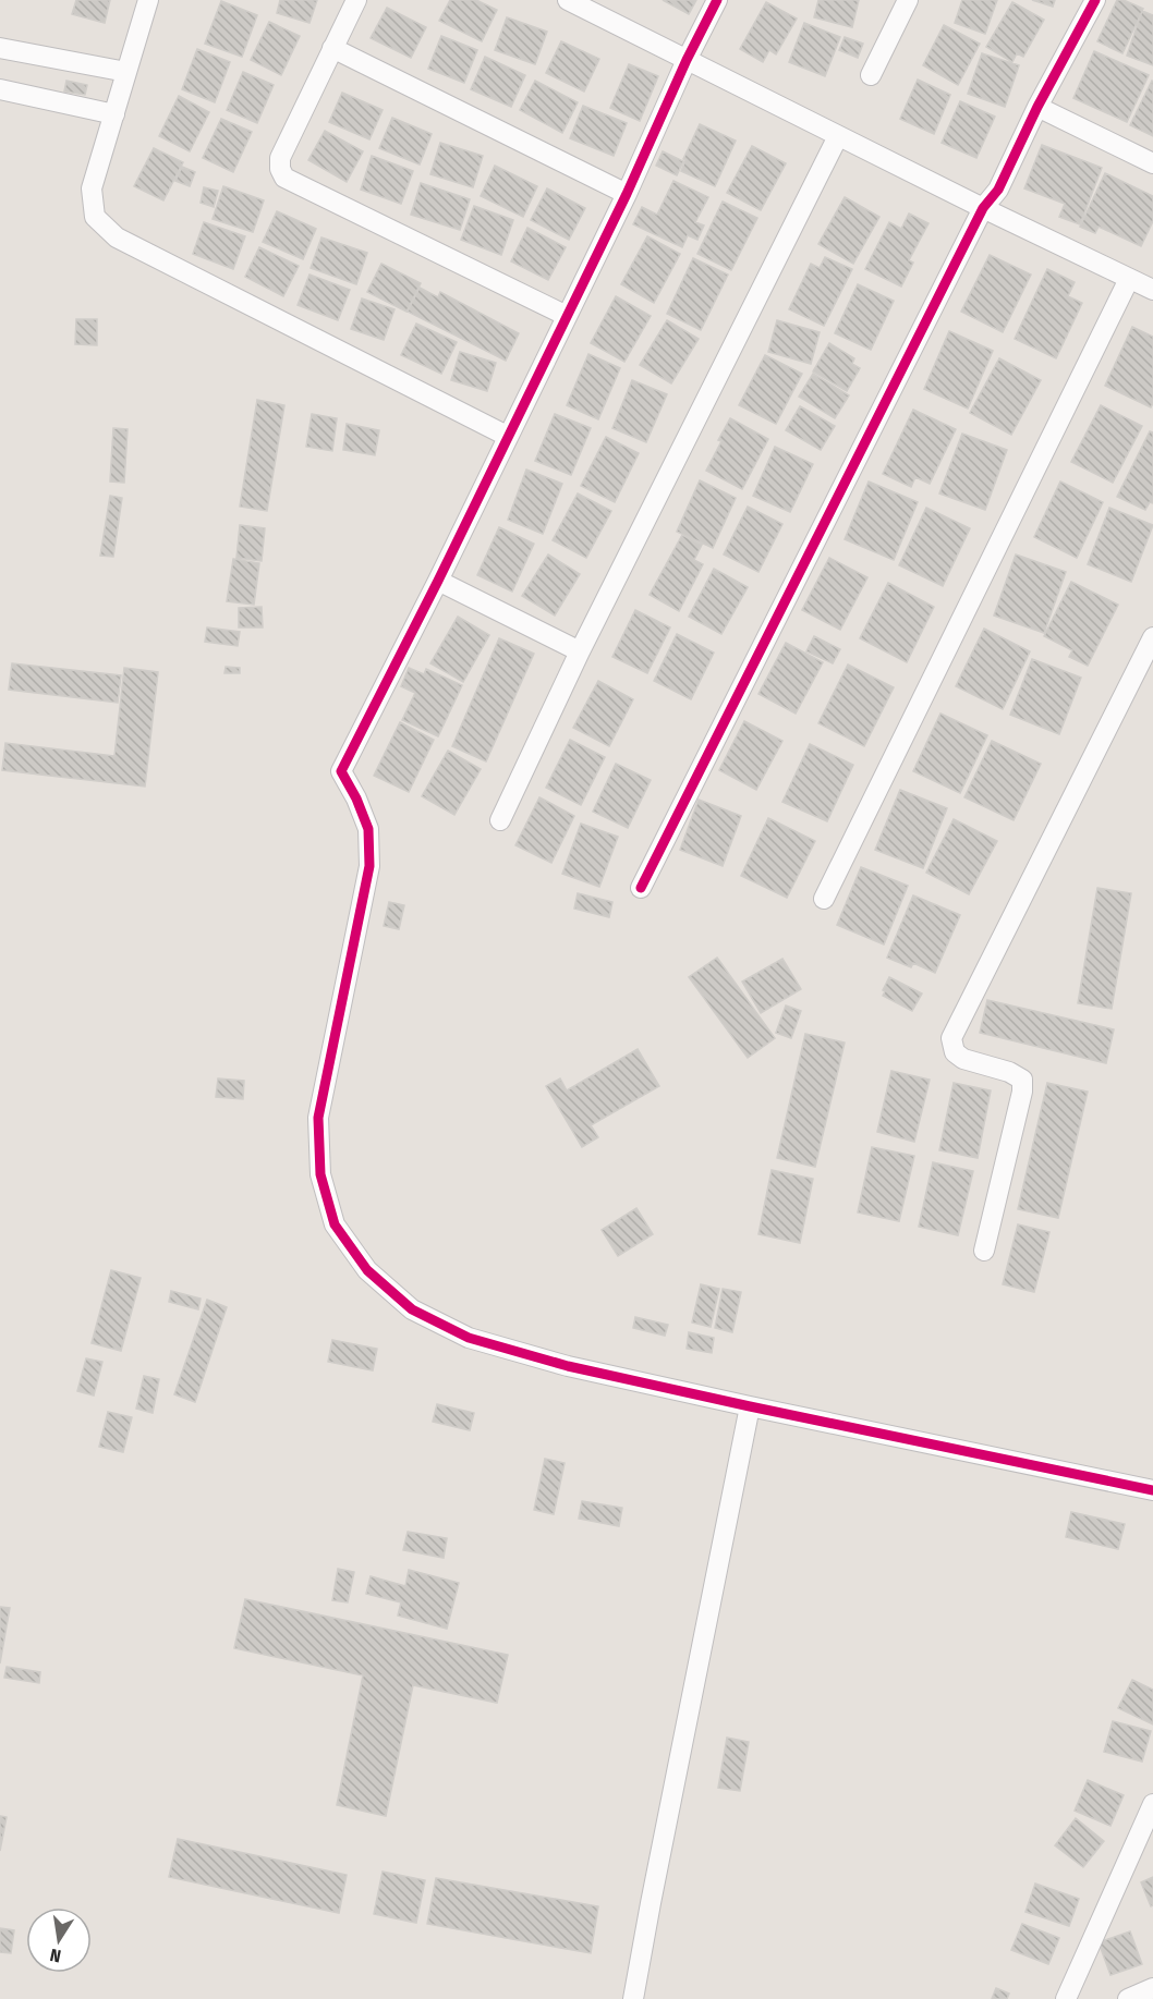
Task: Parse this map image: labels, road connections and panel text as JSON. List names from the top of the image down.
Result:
{
  "north": "bottom"
}
